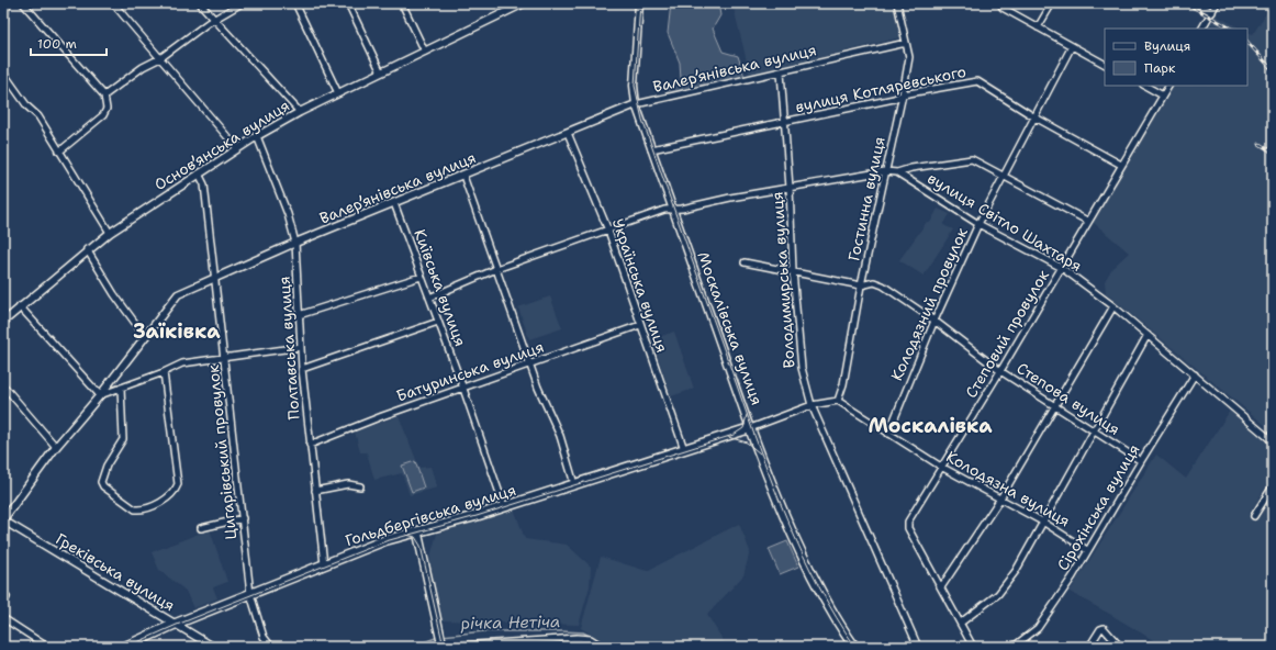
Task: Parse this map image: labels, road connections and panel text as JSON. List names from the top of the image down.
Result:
{
  "streets": {
    "main road": ["Москалівська вулиця", "Гольдбергівська вулиця"],
    "street": [
      "Валер’янівська вулиця",
      "вулиця Котляревського",
      "Основ’янська вулиця",
      "Гостинна вулиця",
      "вулиця Світло Шахтаря",
      "Володимирська вулиця",
      "Українська вулиця",
      "Київська вулиця",
      "Колодязний провулок",
      "Степовий провулок",
      "Полтавська вулиця",
      "Батуринська вулиця",
      "Степова вулиця",
      "Цигарівський провулок",
      "Колодязна вулиця",
      "Сірохінська вулиця",
      "Греківська вулиця"
    ]
  },
  "crossings": [
    ["Валер’янівська вулиця", "Гостинна вулиця"],
    ["Валер’янівська вулиця", "Володимирська вулиця"],
    ["Валер’янівська вулиця", "Українська вулиця"],
    ["Валер’янівська вулиця", "Київська вулиця"],
    ["Валер’янівська вулиця", "Москалівська вулиця"],
    ["Валер’янівська вулиця", "Полтавська вулиця"],
    ["Валер’янівська вулиця", "Цигарівський провулок"],
    ["Валер’янівська вулиця", "Греківська вулиця"],
    ["вулиця Котляревського", "Гостинна вулиця"],
    ["вулиця Котляревського", "Володимирська вулиця"],
    ["вулиця Котляревського", "Колодязний провулок"],
    ["вулиця Котляревського", "Москалівська вулиця"],
    ["вулиця Котляревського", "Степовий провулок"],
    ["Основ’янська вулиця", "Полтавська вулиця"],
    ["Основ’янська вулиця", "Цигарівський провулок"],
    ["Гостинна вулиця", "вулиця Світло Шахтаря"],
    ["Гостинна вулиця", "Степова вулиця"],
    ["Гостинна вулиця", "Колодязна вулиця"],
    ["вулиця Світло Шахтаря", "Володимирська вулиця"],
    ["вулиця Світло Шахтаря", "Українська вулиця"],
    ["вулиця Світло Шахтаря", "Київська вулиця"],
    ["вулиця Світло Шахтаря", "Колодязний провулок"],
    ["вулиця Світло Шахтаря", "Москалівська вулиця"],
    ["вулиця Світло Шахтаря", "Степовий провулок"],
    ["вулиця Світло Шахтаря", "Сірохінська вулиця"],
    ["Володимирська вулиця", "Степова вулиця"],
    ["Українська вулиця", "Батуринська вулиця"],
    ["Українська вулиця", "Гольдбергівська вулиця"],
    ["Київська вулиця", "Батуринська вулиця"],
    ["Київська вулиця", "Гольдбергівська вулиця"],
    ["Колодязний провулок", "Степова вулиця"],
    ["Колодязний провулок", "Колодязна вулиця"],
    ["Москалівська вулиця", "Гольдбергівська вулиця"],
    ["Степовий провулок", "Степова вулиця"],
    ["Степовий провулок", "Колодязна вулиця"],
    ["Полтавська вулиця", "Батуринська вулиця"],
    ["Полтавська вулиця", "Гольдбергівська вулиця"],
    ["Степова вулиця", "Сірохінська вулиця"],
    ["Цигарівський провулок", "Гольдбергівська вулиця"],
    ["Колодязна вулиця", "Сірохінська вулиця"],
    ["Гольдбергівська вулиця", "Греківська вулиця"]
  ],
  "districts": ["Заїківка", "Москалівка"],
  "water": ["річка Нетіча"],
  "legend": ["Вулиця", "Парк"],
  "scale_bar": "100 m"
}
